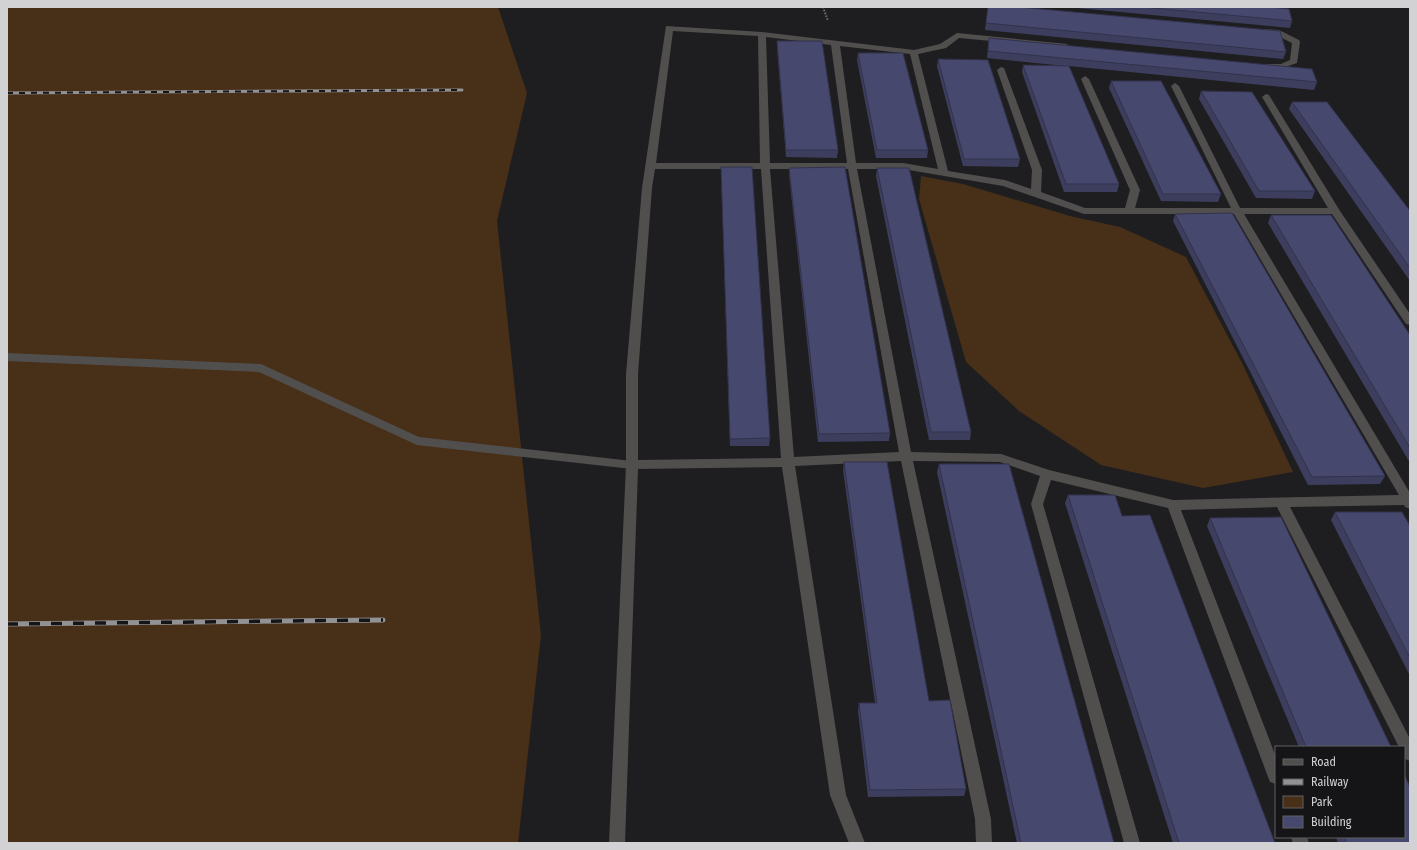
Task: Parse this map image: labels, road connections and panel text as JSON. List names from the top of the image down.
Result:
{
  "legend": [
    "Road",
    "Railway",
    "Park",
    "Building"
  ]
}
